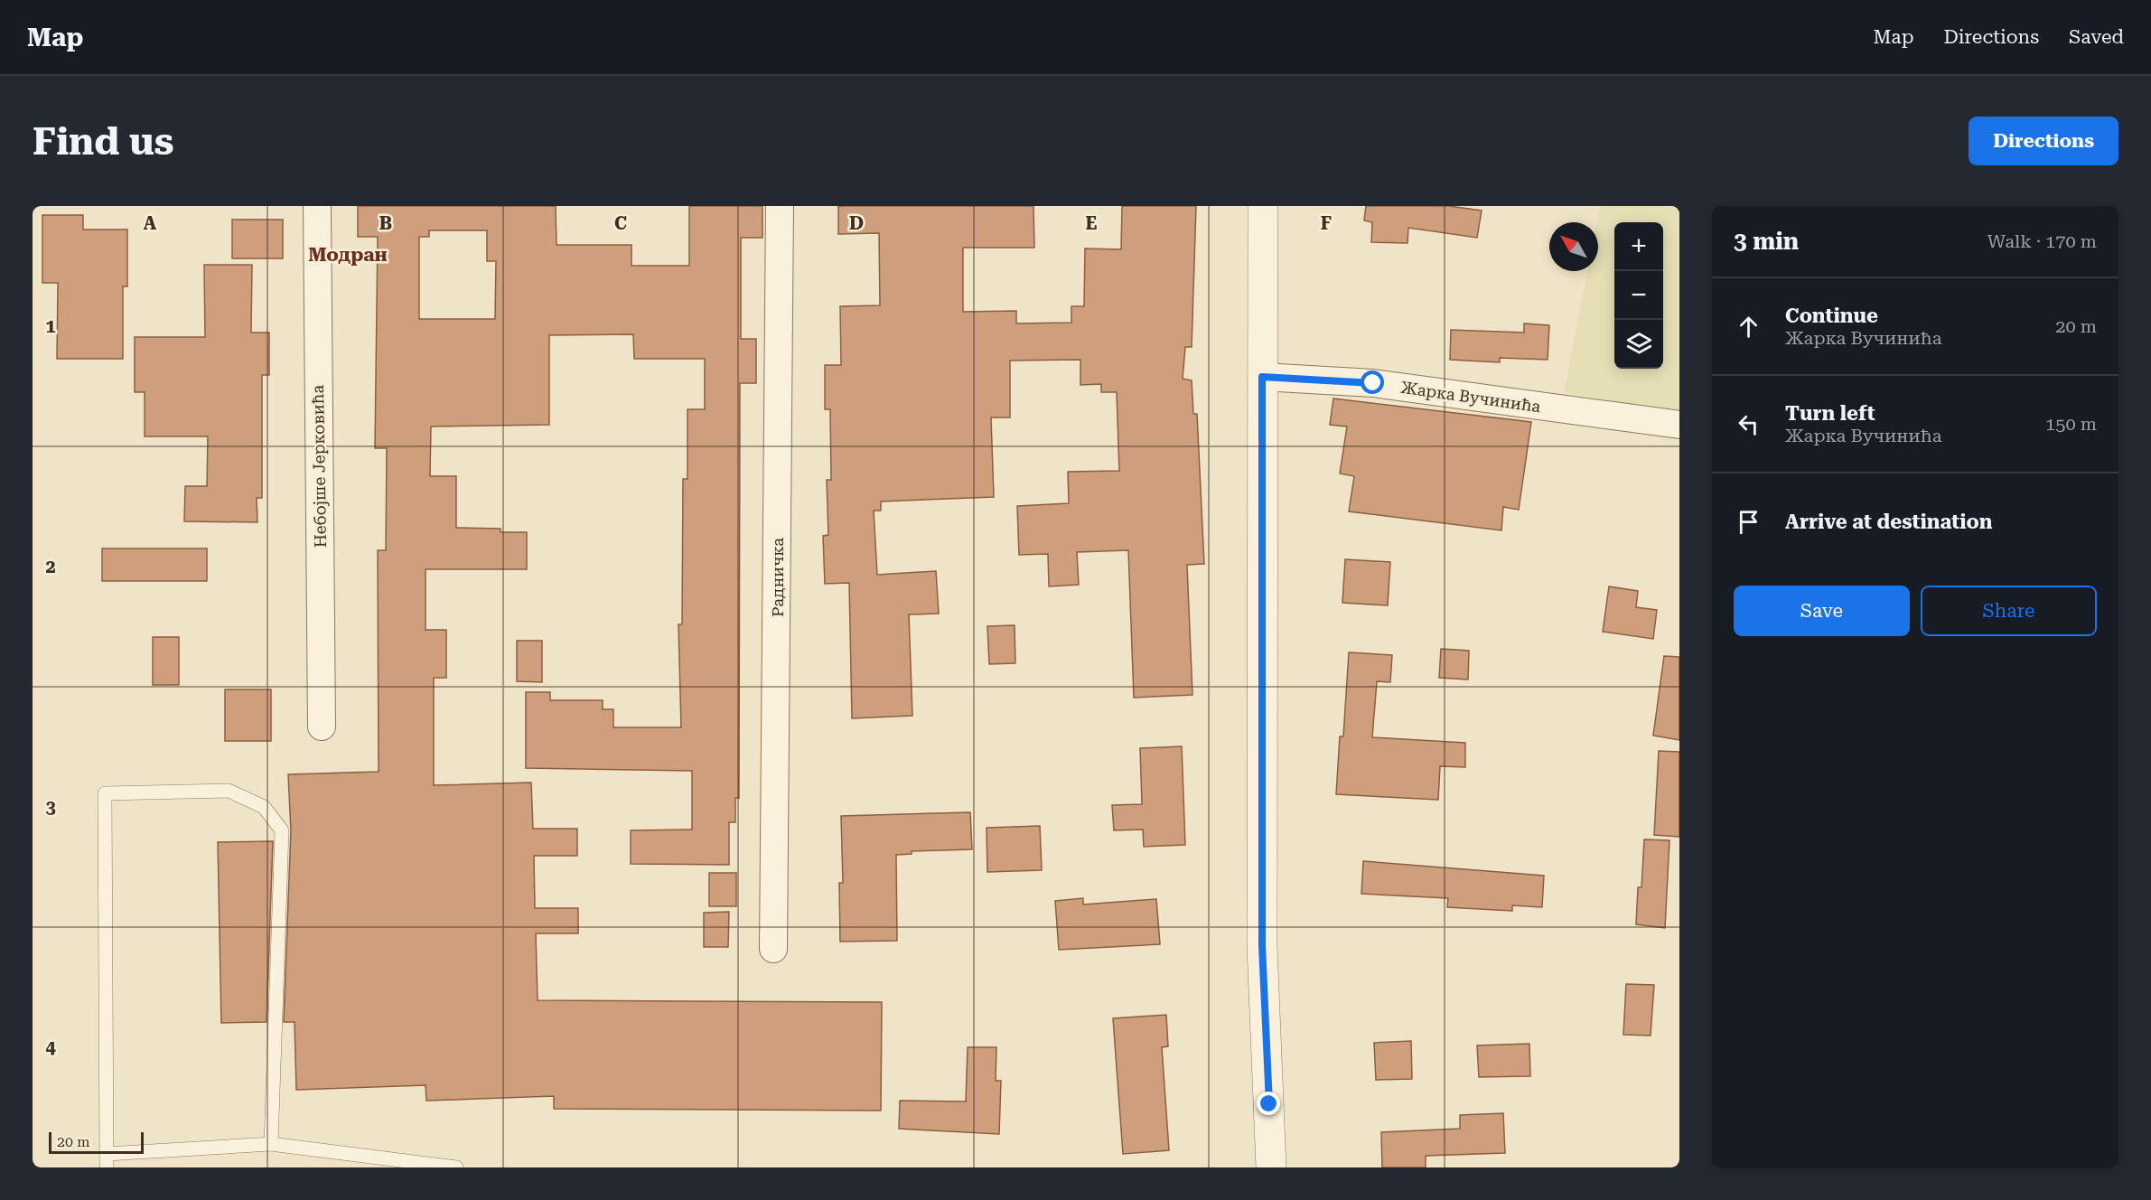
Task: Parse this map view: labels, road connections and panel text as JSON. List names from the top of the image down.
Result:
{
  "streets": {
    "street": ["Жарка Вучинића", "Небојше Јерковића", "Радничка"]
  },
  "districts": ["Модран"],
  "scale_bar": "20 m",
  "north": "top left",
  "page": {
    "header": "Map",
    "nav": ["Map", "Directions", "Saved"],
    "buttons": [
      "Directions",
      ["Save", "Share"]
    ],
    "title": "Find us",
    "heading": ["3 min", "Walk · 170 m"],
    "map_buttons": ["+", "−"],
    "list": [
      ["Continue", "Жарка Вучинића", "20 m"],
      ["Turn left", "Жарка Вучинића", "150 m"],
      "Arrive at destination"
    ],
    "scale": "20 m"
  },
  "grid": {
    "columns": [
      "A",
      "B",
      "C",
      "D",
      "E",
      "F"
    ],
    "rows": [
      "1",
      "2",
      "3",
      "4"
    ]
  }
}
